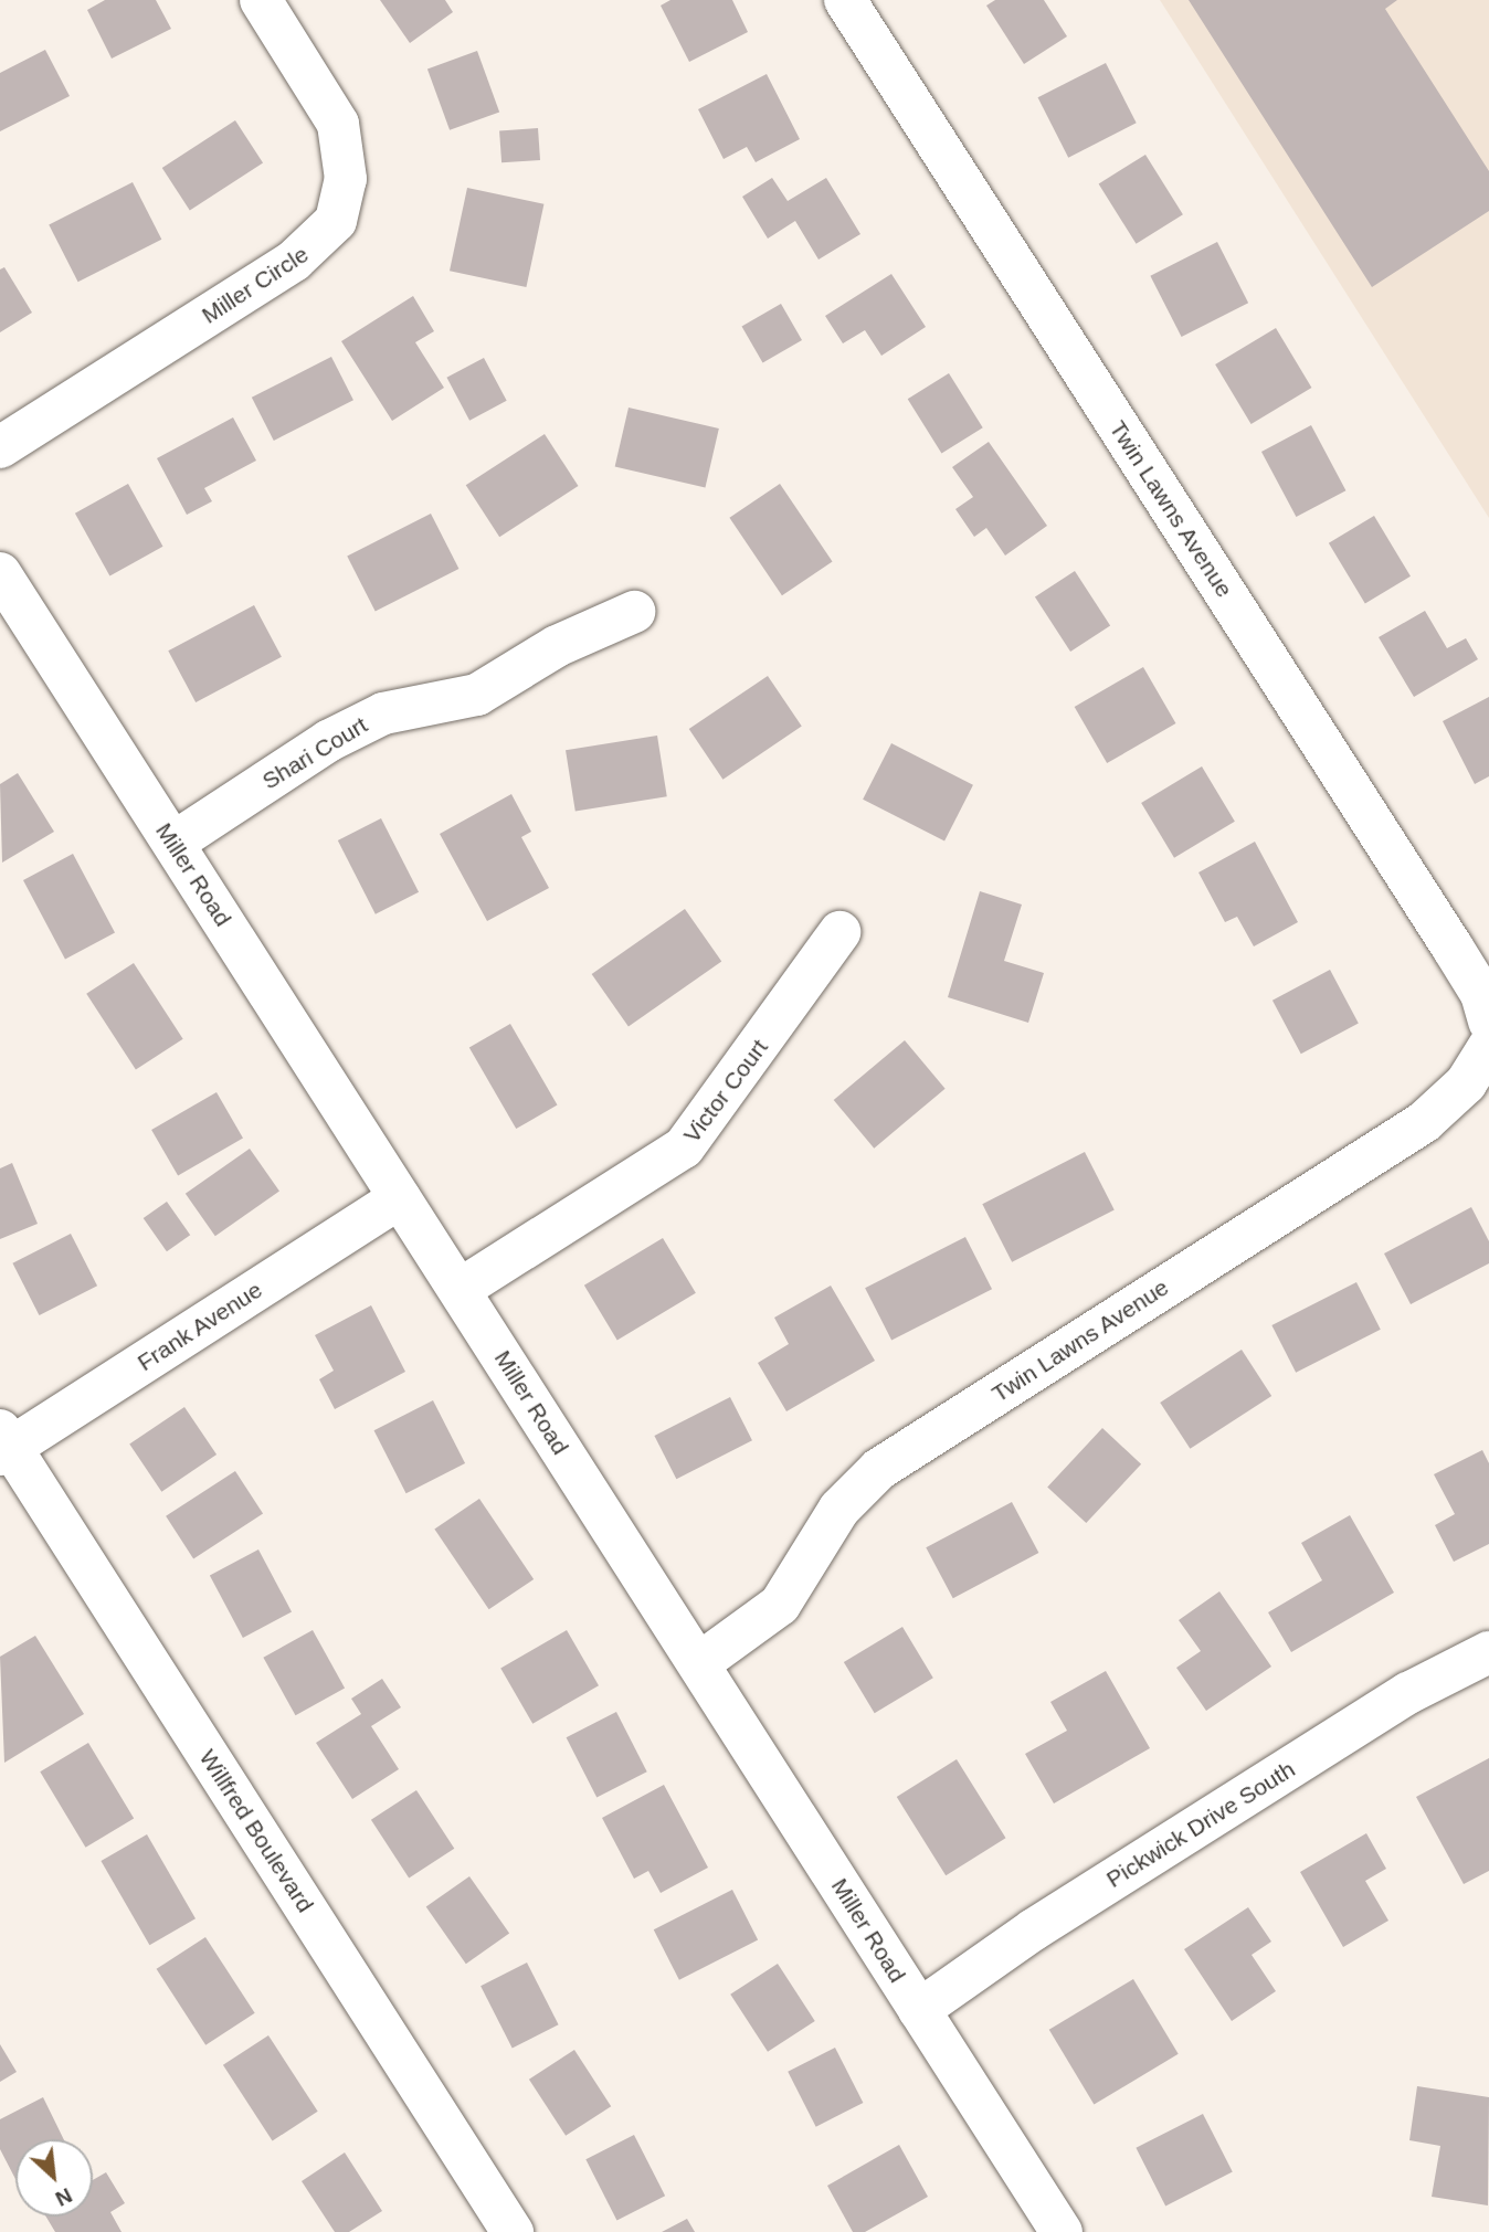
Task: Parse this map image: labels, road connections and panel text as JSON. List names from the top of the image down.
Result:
{
  "streets": {
    "street": [
      "Miller Circle",
      "Twin Lawns Avenue",
      "Shari Court",
      "Miller Road",
      "Victor Court",
      "Frank Avenue",
      "Pickwick Drive South",
      "Willfred Boulevard"
    ]
  },
  "crossings": [
    ["Twin Lawns Avenue", "Miller Road"],
    ["Shari Court", "Miller Road"],
    ["Miller Road", "Victor Court"],
    ["Miller Road", "Frank Avenue"],
    ["Miller Road", "Pickwick Drive South"],
    ["Frank Avenue", "Willfred Boulevard"]
  ],
  "north": "bottom right"
}
